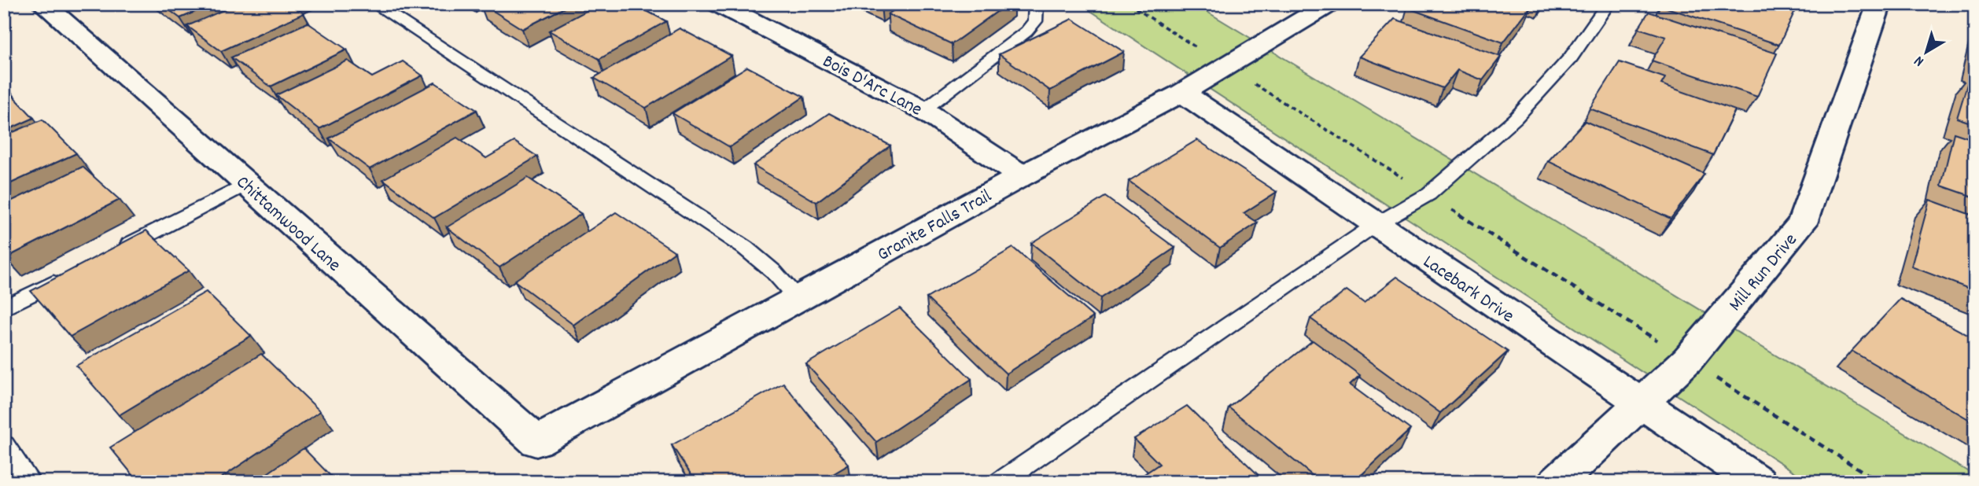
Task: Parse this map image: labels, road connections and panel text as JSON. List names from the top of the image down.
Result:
{
  "streets": {
    "street": [
      "Bois D'Arc Lane",
      "Chittamwood Lane",
      "Granite Falls Trail",
      "Mill Run Drive",
      "Lacebark Drive"
    ]
  },
  "crossings": [
    ["Bois D'Arc Lane", "Granite Falls Trail"],
    ["Chittamwood Lane", "Granite Falls Trail"],
    ["Granite Falls Trail", "Lacebark Drive"],
    ["Mill Run Drive", "Lacebark Drive"]
  ],
  "north": "bottom left"
}
